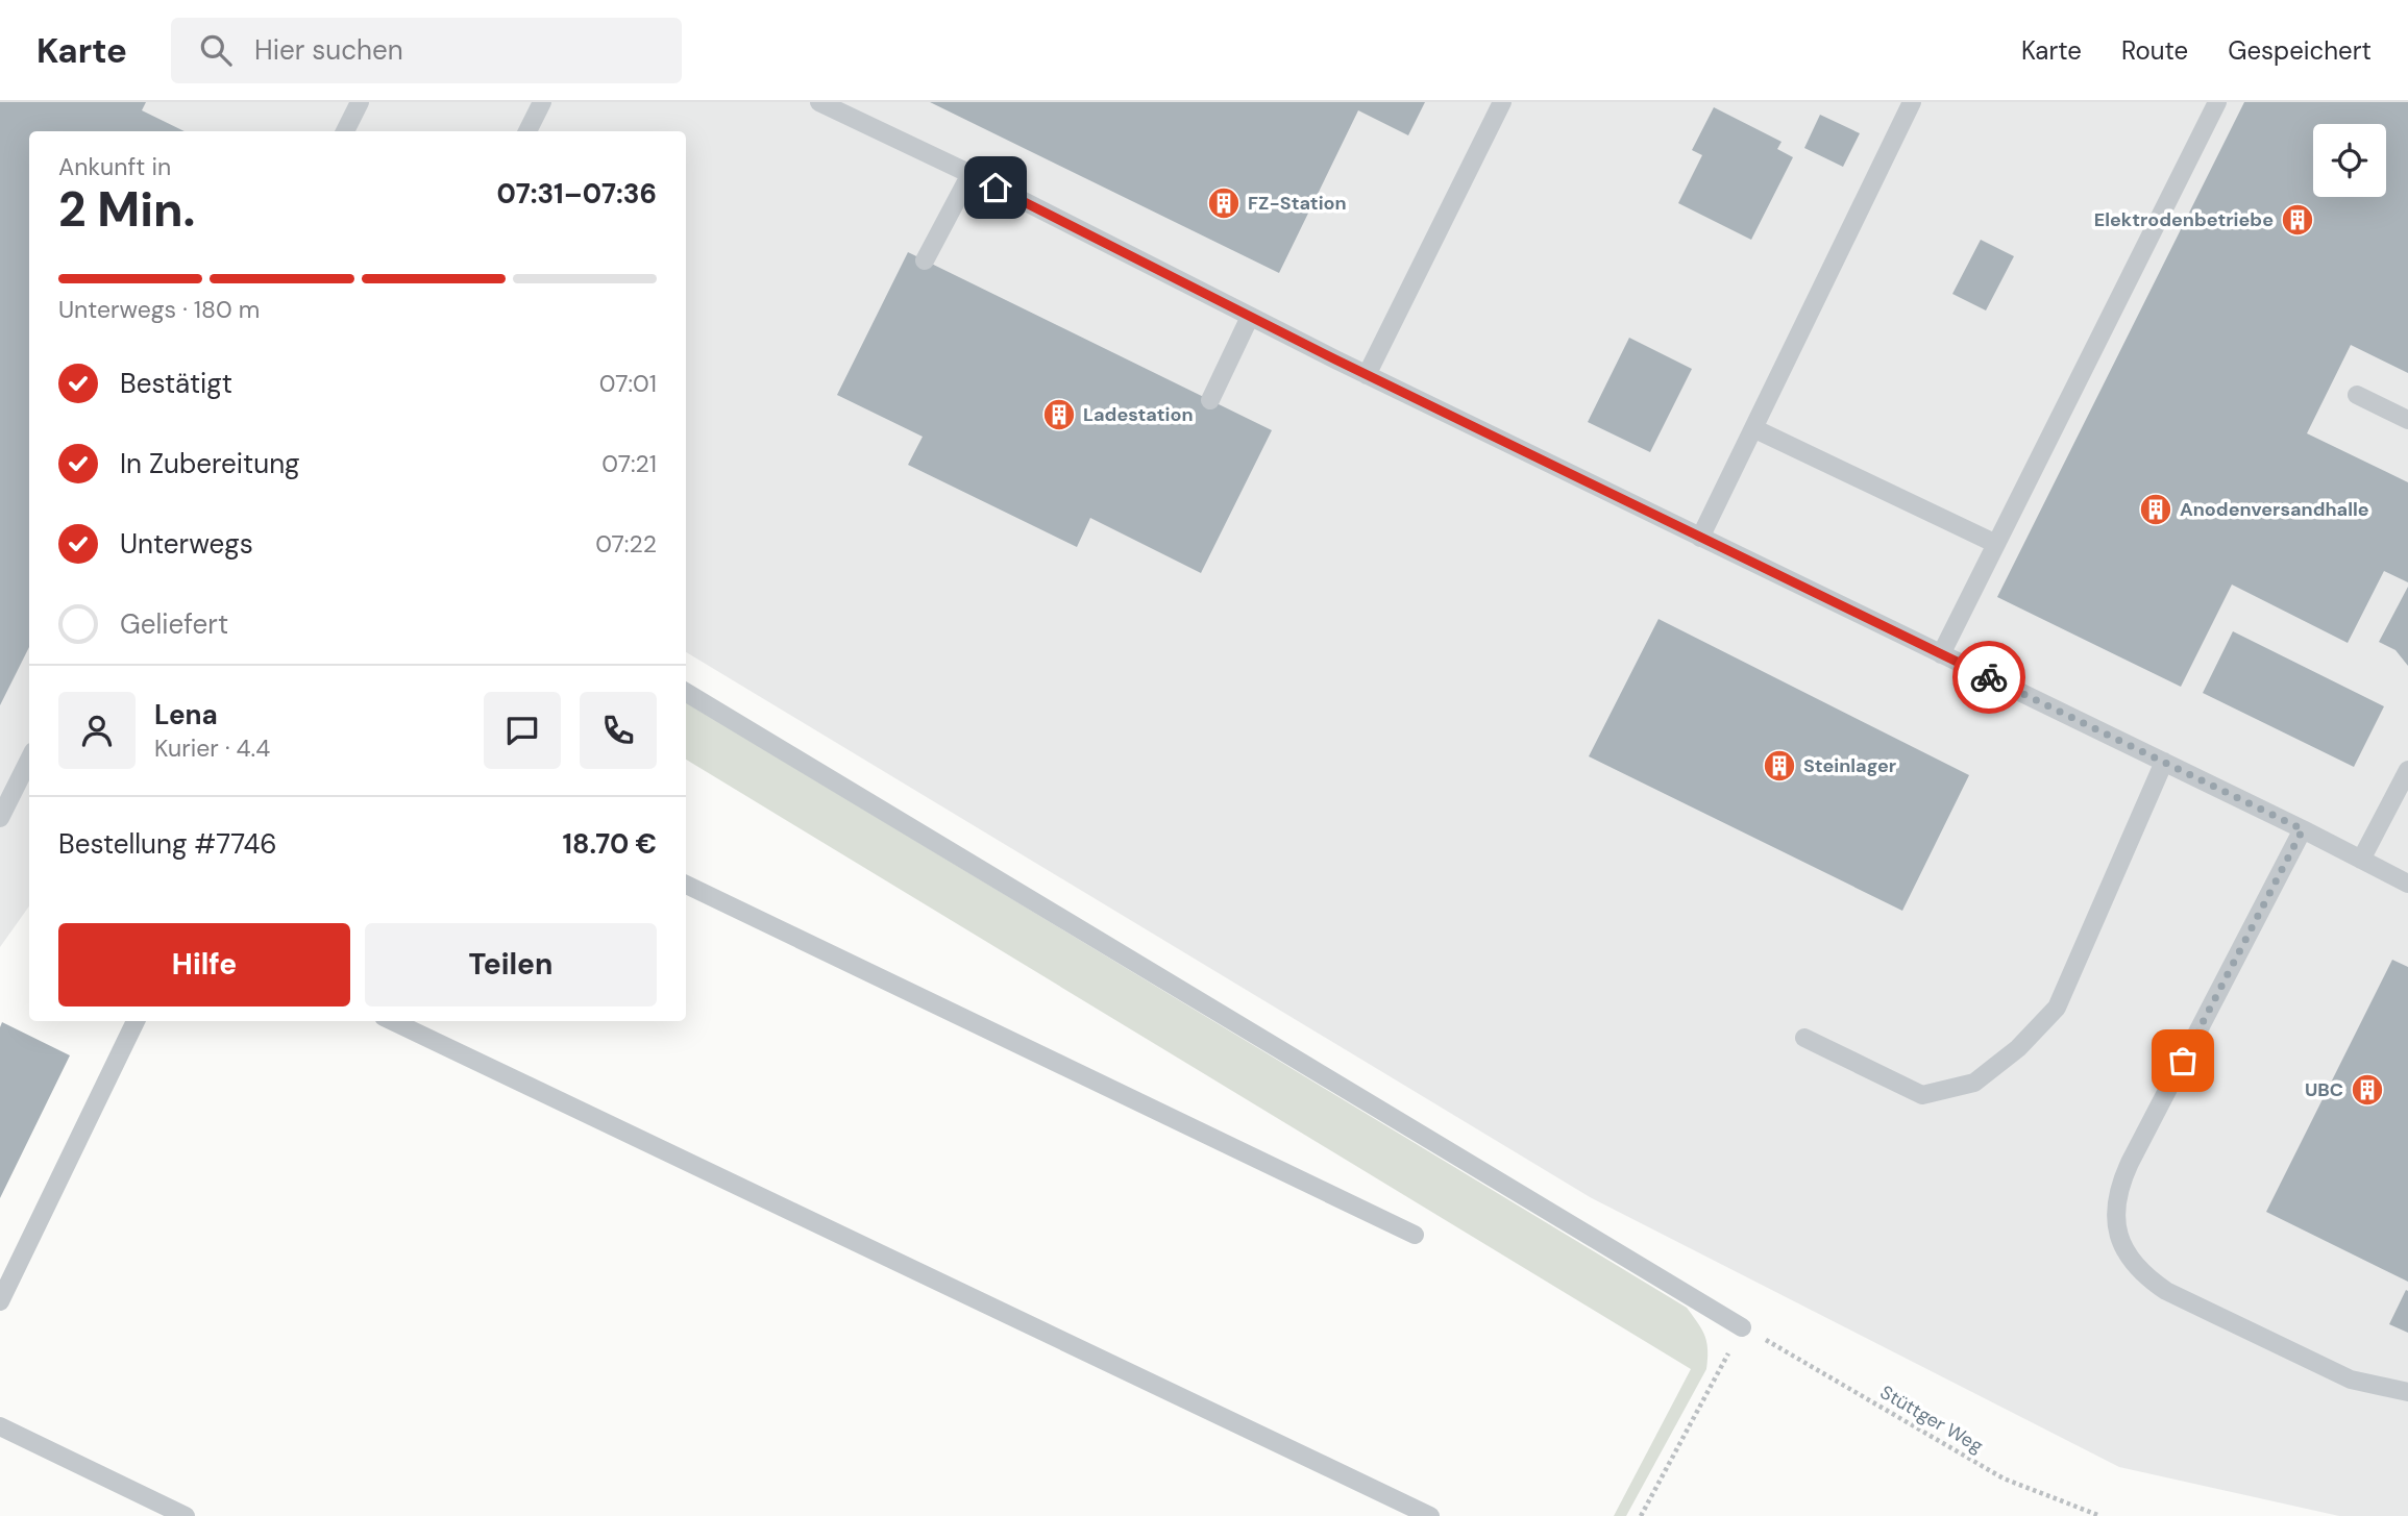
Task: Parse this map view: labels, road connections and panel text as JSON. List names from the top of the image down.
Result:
{
  "streets": {
    "path": ["Stüttger Weg"]
  },
  "places": {
    "building": [
      "FZ-Station",
      "Elektrodenbetriebe",
      "Ladestation",
      "Anodenversandhalle",
      "Steinlager",
      "UBC"
    ]
  },
  "page": {
    "header": "Karte",
    "search": "Hier suchen",
    "nav": ["Karte", "Route", "Gespeichert"],
    "heading": ["2 Min.", "Ankunft in", "07:31–07:36"],
    "panel": [
      "Lena",
      "Kurier · 4.4",
      "Bestellung #7746",
      "18.70 €"
    ],
    "bar": "Unterwegs · 180 m",
    "list": [
      ["Bestätigt", "07:01"],
      ["In Zubereitung", "07:21"],
      ["Unterwegs", "07:22"],
      "Geliefert"
    ],
    "buttons": ["Hilfe", "Teilen"]
  }
}
